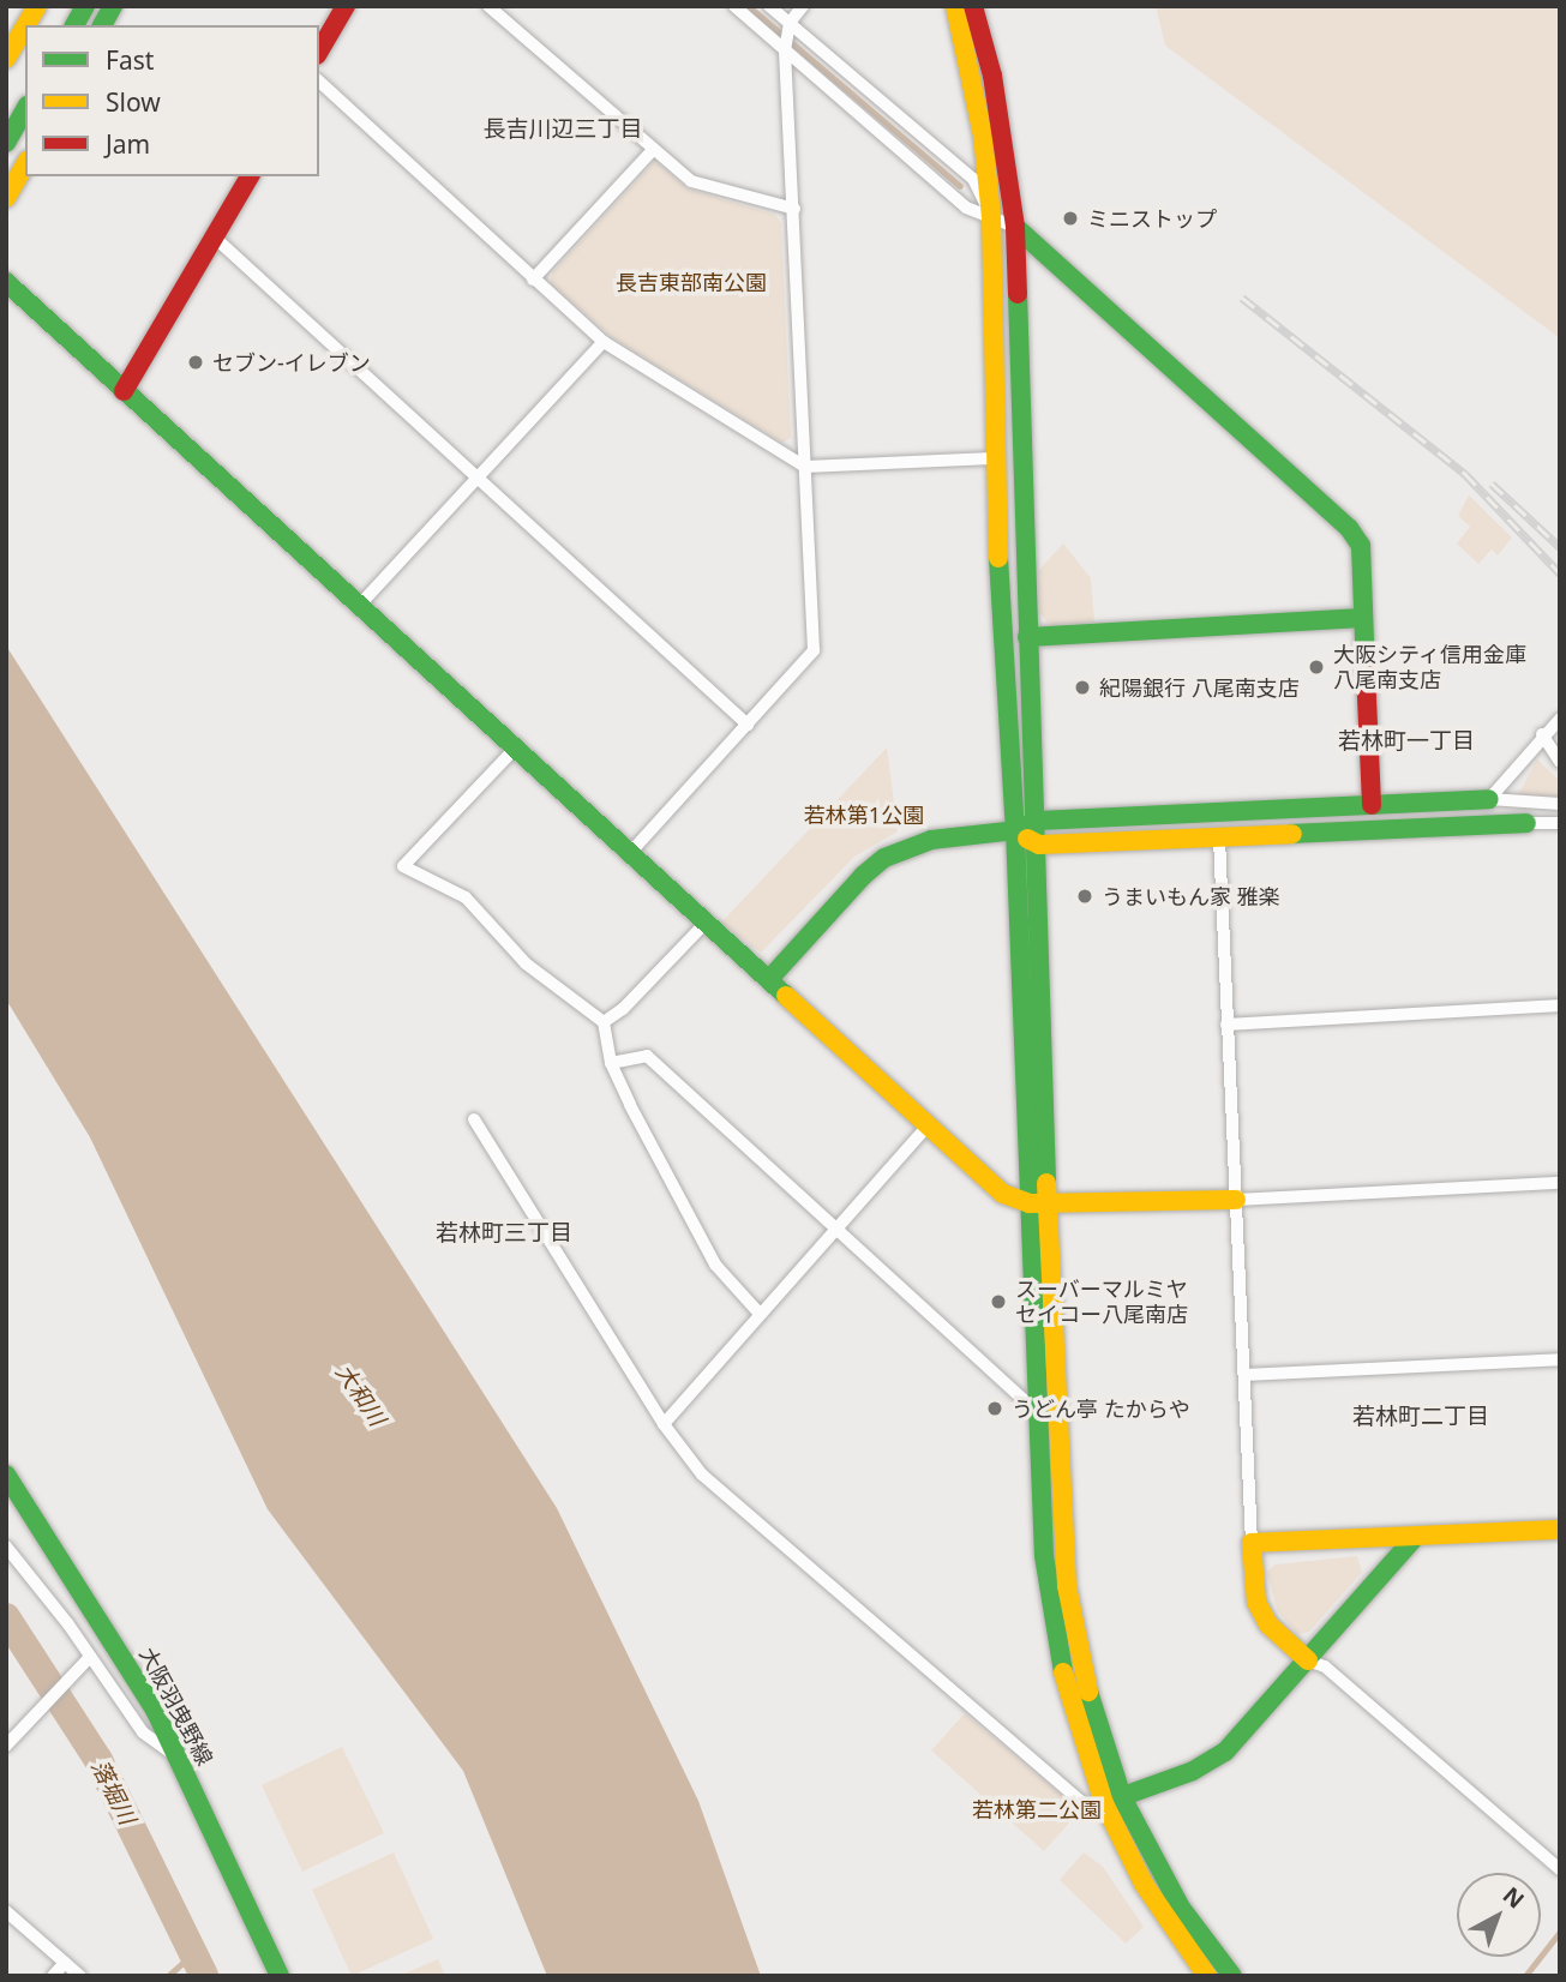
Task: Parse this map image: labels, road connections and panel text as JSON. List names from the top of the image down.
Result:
{
  "streets": {
    "main road": ["大阪羽曳野線"]
  },
  "districts": [
    "長吉川辺三丁目",
    "若林町一丁目",
    "若林町三丁目",
    "若林町二丁目"
  ],
  "water": ["大和川", "落堀川"],
  "parks": ["長吉東部南公園", "若林第1公園", "若林第二公園"],
  "places": [
    "ミニストップ",
    "セブン-イレブン",
    "大阪シティ信用金庫 八尾南支店",
    "紀陽銀行 八尾南支店",
    "うまいもん家 雅楽",
    "スーバーマルミヤ セイコー八尾南店",
    "うどん亭 たからや"
  ],
  "legend": ["Fast", "Slow", "Jam"],
  "north": "top right"
}
